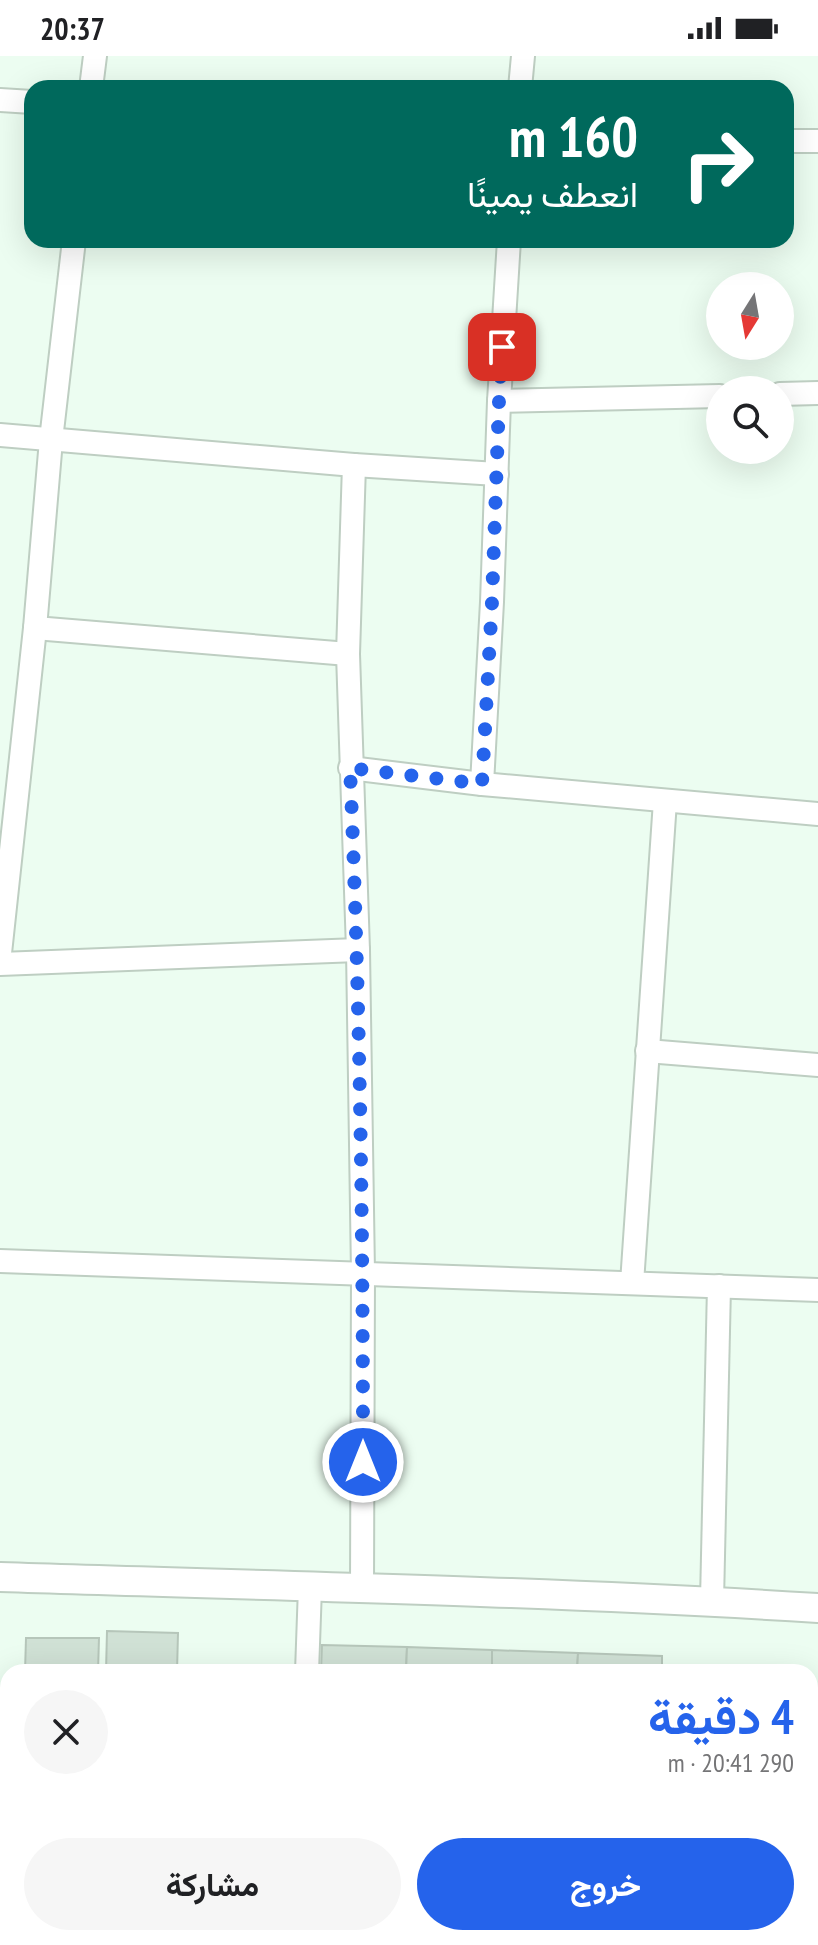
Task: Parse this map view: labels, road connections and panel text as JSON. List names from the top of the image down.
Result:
{
  "north": "bottom",
  "page": {
    "status": "20:37",
    "turn": ["160 m", "انعطف يمينًا"],
    "heading": ["4 دقيقة", "290 m · 20:41"],
    "buttons": ["خروج", "مشاركة"]
  }
}
